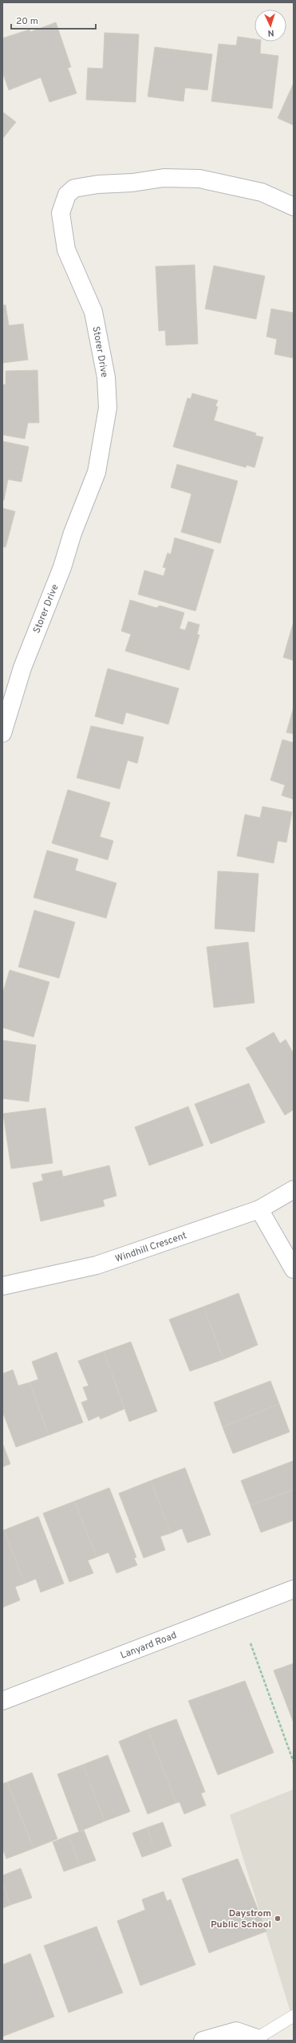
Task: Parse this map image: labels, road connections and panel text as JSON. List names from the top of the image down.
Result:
{
  "streets": {
    "street": ["Storer Drive", "Windhill Crescent", "Lanyard Road"]
  },
  "places": ["Daystrom Public School"],
  "scale_bar": "20 m",
  "north": "bottom"
}
